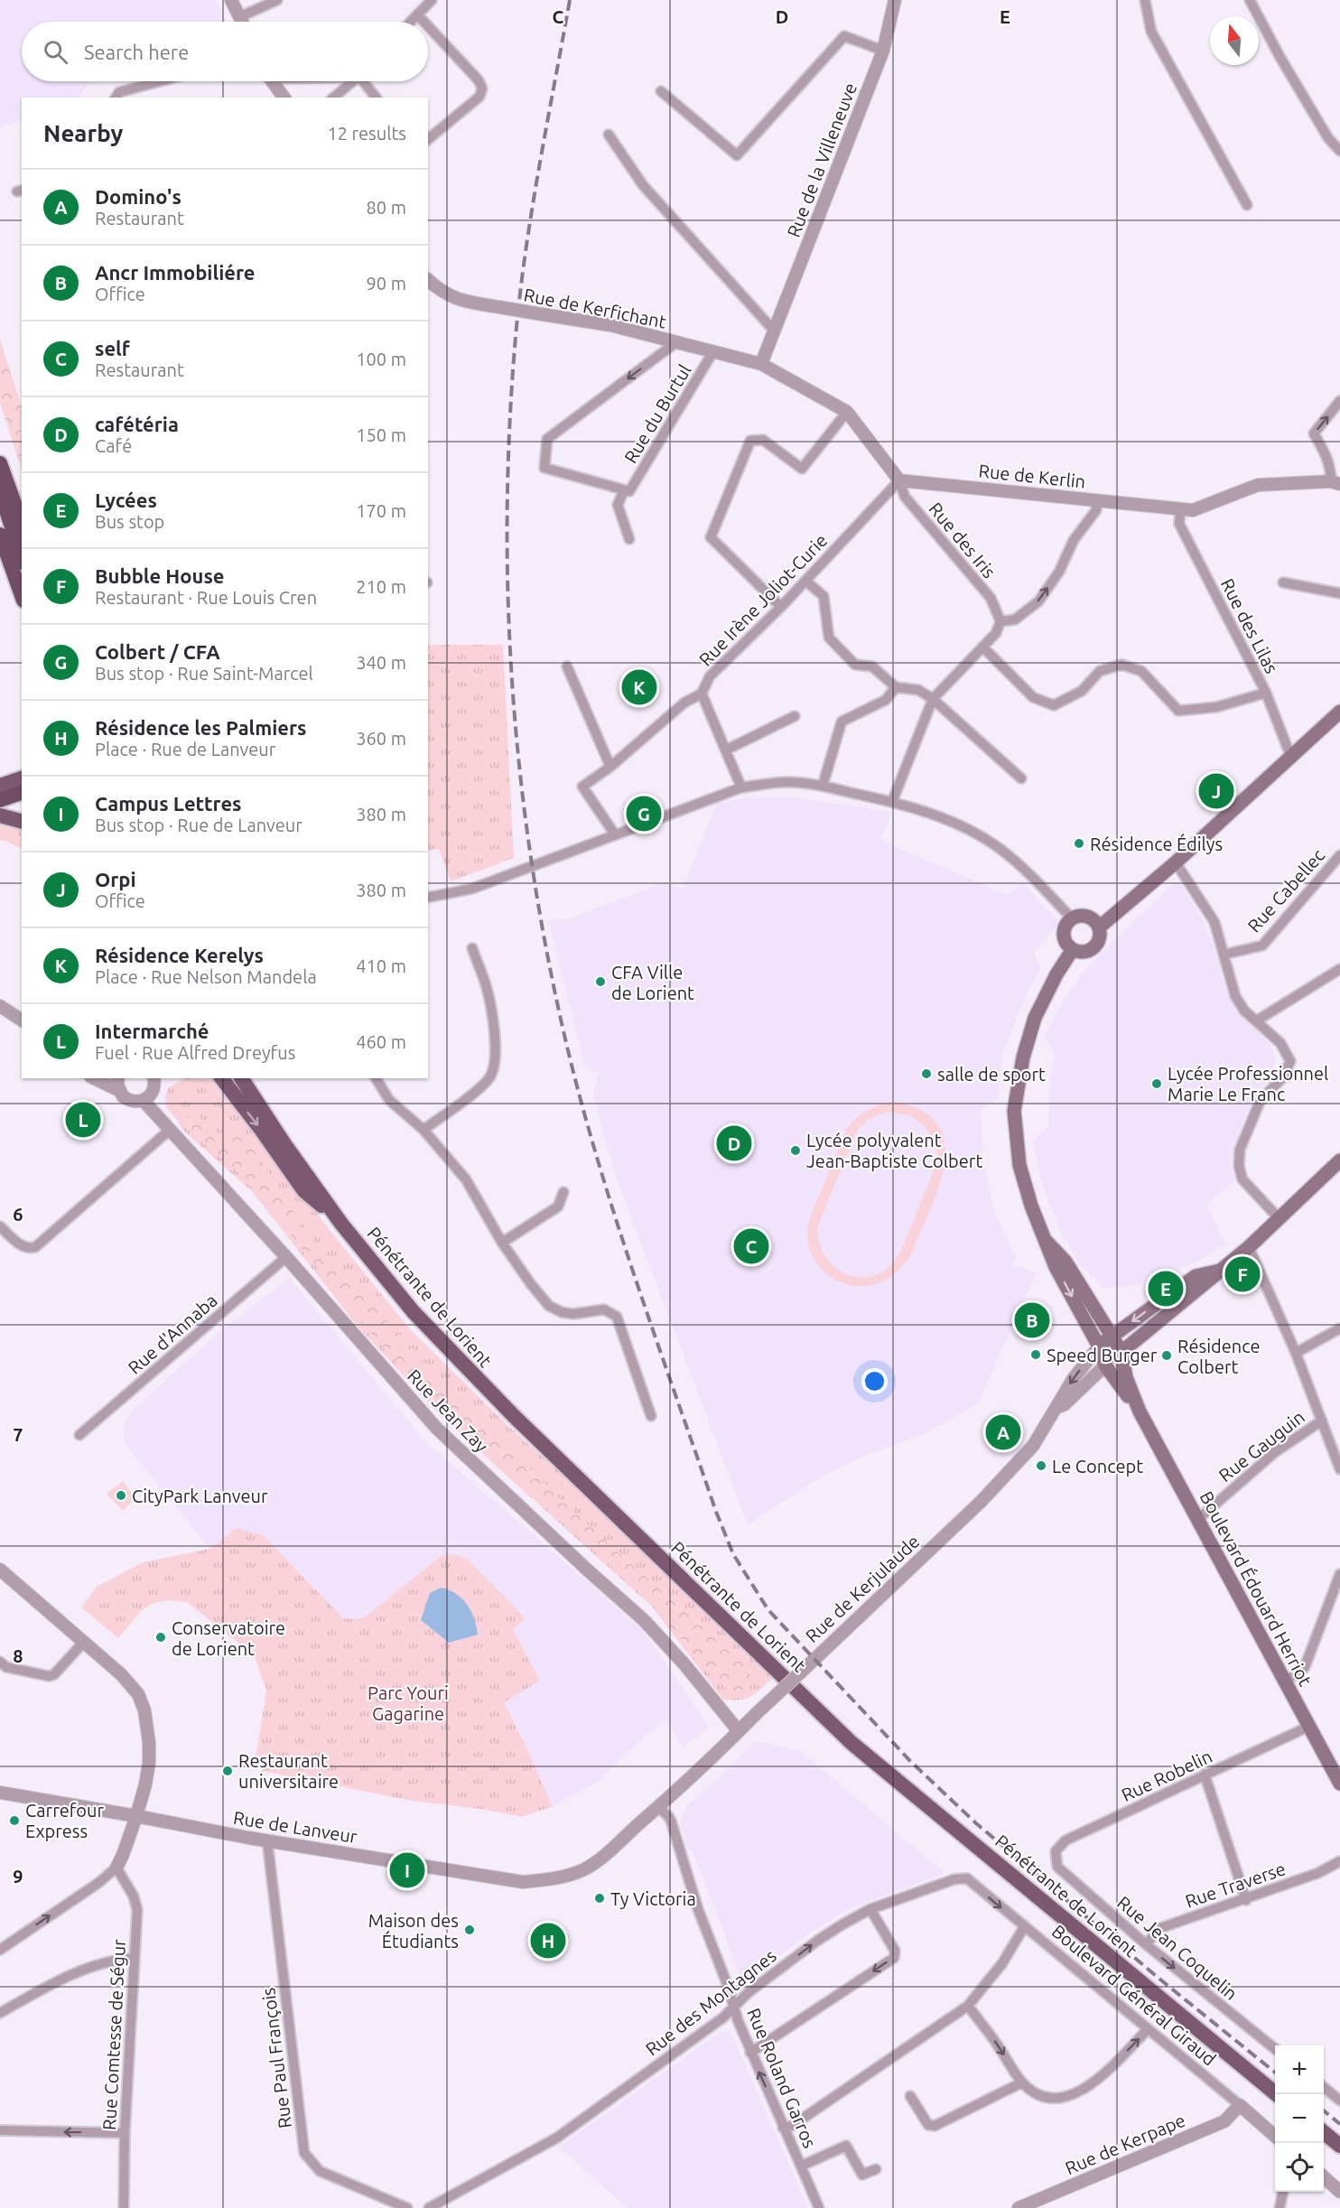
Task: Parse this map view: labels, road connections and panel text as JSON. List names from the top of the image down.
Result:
{
  "streets": {
    "main road": ["Pénétrante de Lorient", "Rue de Kerjulaude", "Boulevard Édouard Herriot"],
    "street": [
      "Rue de la Villeneuve",
      "Rue de Kerfichant",
      "Rue du Burtul",
      "Rue de Kerlin",
      "Rue des Iris",
      "Rue Irène Joliot-Curie",
      "Rue des Lilas",
      "Rue Cabellec",
      "Rue d'Annaba",
      "Rue Jean Zay",
      "Rue Gauguin",
      "Rue Robelin",
      "Rue de Lanveur",
      "Rue Traverse",
      "Rue Jean Coquelin",
      "Boulevard Général Giraud",
      "Rue des Montagnes",
      "Rue Comtesse de Ségur",
      "Rue Paul François",
      "Rue Roland Garros",
      "Rue de Kerpape"
    ]
  },
  "crossings": [
    ["Rue de la Villeneuve", "Rue de Kerfichant"],
    ["Rue de Kerfichant", "Rue du Burtul"],
    ["Rue de Kerlin", "Rue des Iris"],
    ["Rue de Kerlin", "Rue Irène Joliot-Curie"],
    ["Rue de Kerlin", "Rue des Lilas"],
    ["Rue des Iris", "Rue Irène Joliot-Curie"],
    ["Rue d'Annaba", "Rue Jean Zay"],
    ["Rue Jean Zay", "Rue de Kerjulaude"],
    ["Rue Gauguin", "Boulevard Édouard Herriot"],
    ["Rue de Kerjulaude", "Boulevard Édouard Herriot"],
    ["Rue de Kerjulaude", "Rue de Lanveur"],
    ["Rue de Kerjulaude", "Rue Roland Garros"],
    ["Boulevard Édouard Herriot", "Rue Robelin"],
    ["Rue Robelin", "Rue Jean Coquelin"],
    ["Rue de Lanveur", "Rue Paul François"],
    ["Rue Traverse", "Rue Jean Coquelin"],
    ["Boulevard Général Giraud", "Rue des Montagnes"],
    ["Boulevard Général Giraud", "Rue de Kerpape"],
    ["Rue des Montagnes", "Rue Roland Garros"]
  ],
  "one_way": ["Rue Jean Coquelin"],
  "parks": ["Parc Youri Gagarine"],
  "places": [
    "Résidence Édilys",
    "CFA Ville de Lorient",
    "salle de sport",
    "Lycée Professionnel Marie Le Franc",
    "Lycée polyvalent Jean-Baptiste Colbert",
    "Speed Burger",
    "Résidence Colbert",
    "Le Concept",
    "CityPark Lanveur",
    "Conservatoire de Lorient",
    "Restaurant universitaire",
    "Carrefour Express",
    "Ty Victoria",
    "Maison des Étudiants"
  ],
  "north": "top",
  "page": {
    "search": "Search here",
    "heading": ["Nearby", "12 results"],
    "list": [
      {
        "mark": "A",
        "name": "Domino's",
        "note": "Restaurant",
        "value": "80 m"
      },
      {
        "mark": "B",
        "name": "Ancr Immobiliére",
        "note": "Office",
        "value": "90 m"
      },
      {
        "mark": "C",
        "name": "self",
        "note": "Restaurant",
        "value": "100 m"
      },
      {
        "mark": "D",
        "name": "cafétéria",
        "note": "Café",
        "value": "150 m"
      },
      {
        "mark": "E",
        "name": "Lycées",
        "note": "Bus stop",
        "value": "170 m"
      },
      {
        "mark": "F",
        "name": "Bubble House",
        "note": "Restaurant · Rue Louis Cren",
        "value": "210 m"
      },
      {
        "mark": "G",
        "name": "Colbert / CFA",
        "note": "Bus stop · Rue Saint-Marcel",
        "value": "340 m"
      },
      {
        "mark": "H",
        "name": "Résidence les Palmiers",
        "note": "Place · Rue de Lanveur",
        "value": "360 m"
      },
      {
        "mark": "I",
        "name": "Campus Lettres",
        "note": "Bus stop · Rue de Lanveur",
        "value": "380 m"
      },
      {
        "mark": "J",
        "name": "Orpi",
        "note": "Office",
        "value": "380 m"
      },
      {
        "mark": "K",
        "name": "Résidence Kerelys",
        "note": "Place · Rue Nelson Mandela",
        "value": "410 m"
      },
      {
        "mark": "L",
        "name": "Intermarché",
        "note": "Fuel · Rue Alfred Dreyfus",
        "value": "460 m"
      }
    ],
    "pins": [
      "K",
      "J",
      "G",
      "L",
      "D",
      "C",
      "F",
      "E",
      "B",
      "A",
      "I",
      "H"
    ],
    "map_buttons": ["+", "−"]
  },
  "grid": {
    "columns": ["C", "D", "E"],
    "rows": [
      "6",
      "7",
      "8",
      "9"
    ]
  }
}
